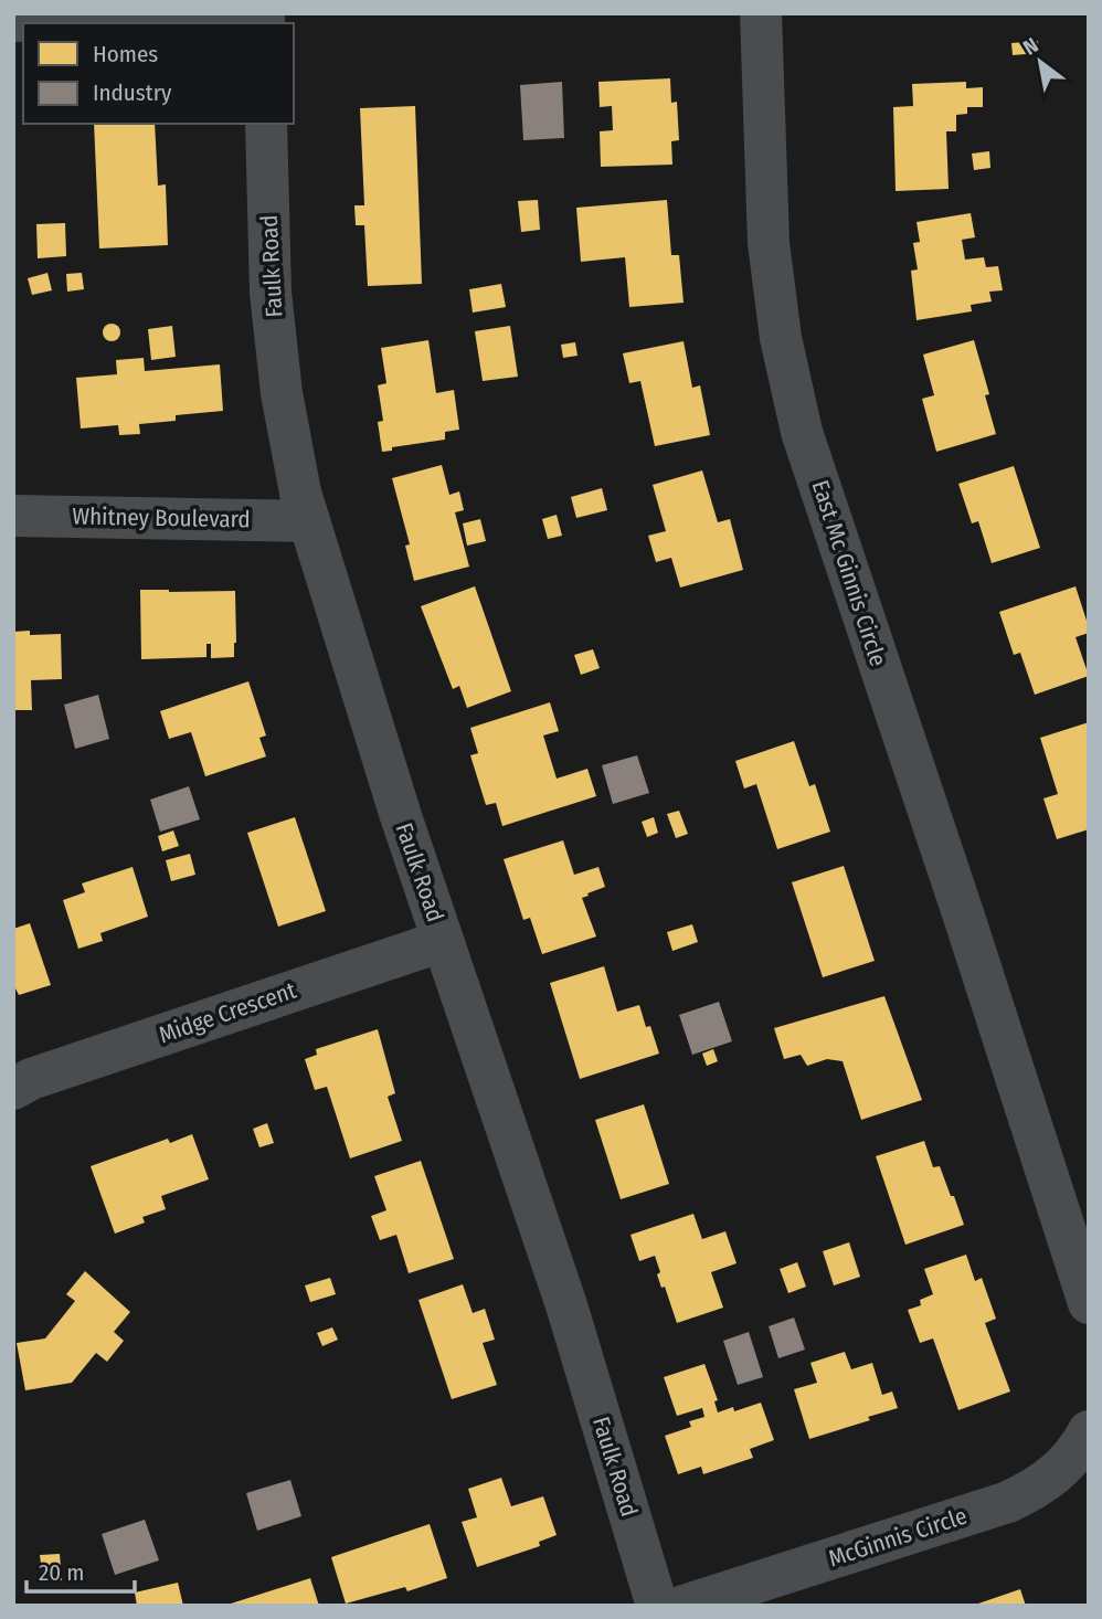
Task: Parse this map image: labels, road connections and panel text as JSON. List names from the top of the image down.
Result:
{
  "streets": {
    "street": [
      "Faulk Road",
      "Whitney Boulevard",
      "East Mc Ginnis Circle",
      "Midge Crescent",
      "McGinnis Circle"
    ]
  },
  "crossings": [
    ["Faulk Road", "Whitney Boulevard"],
    ["Faulk Road", "Midge Crescent"]
  ],
  "legend": ["Homes", "Industry"],
  "scale_bar": "20 m",
  "north": "top left"
}
